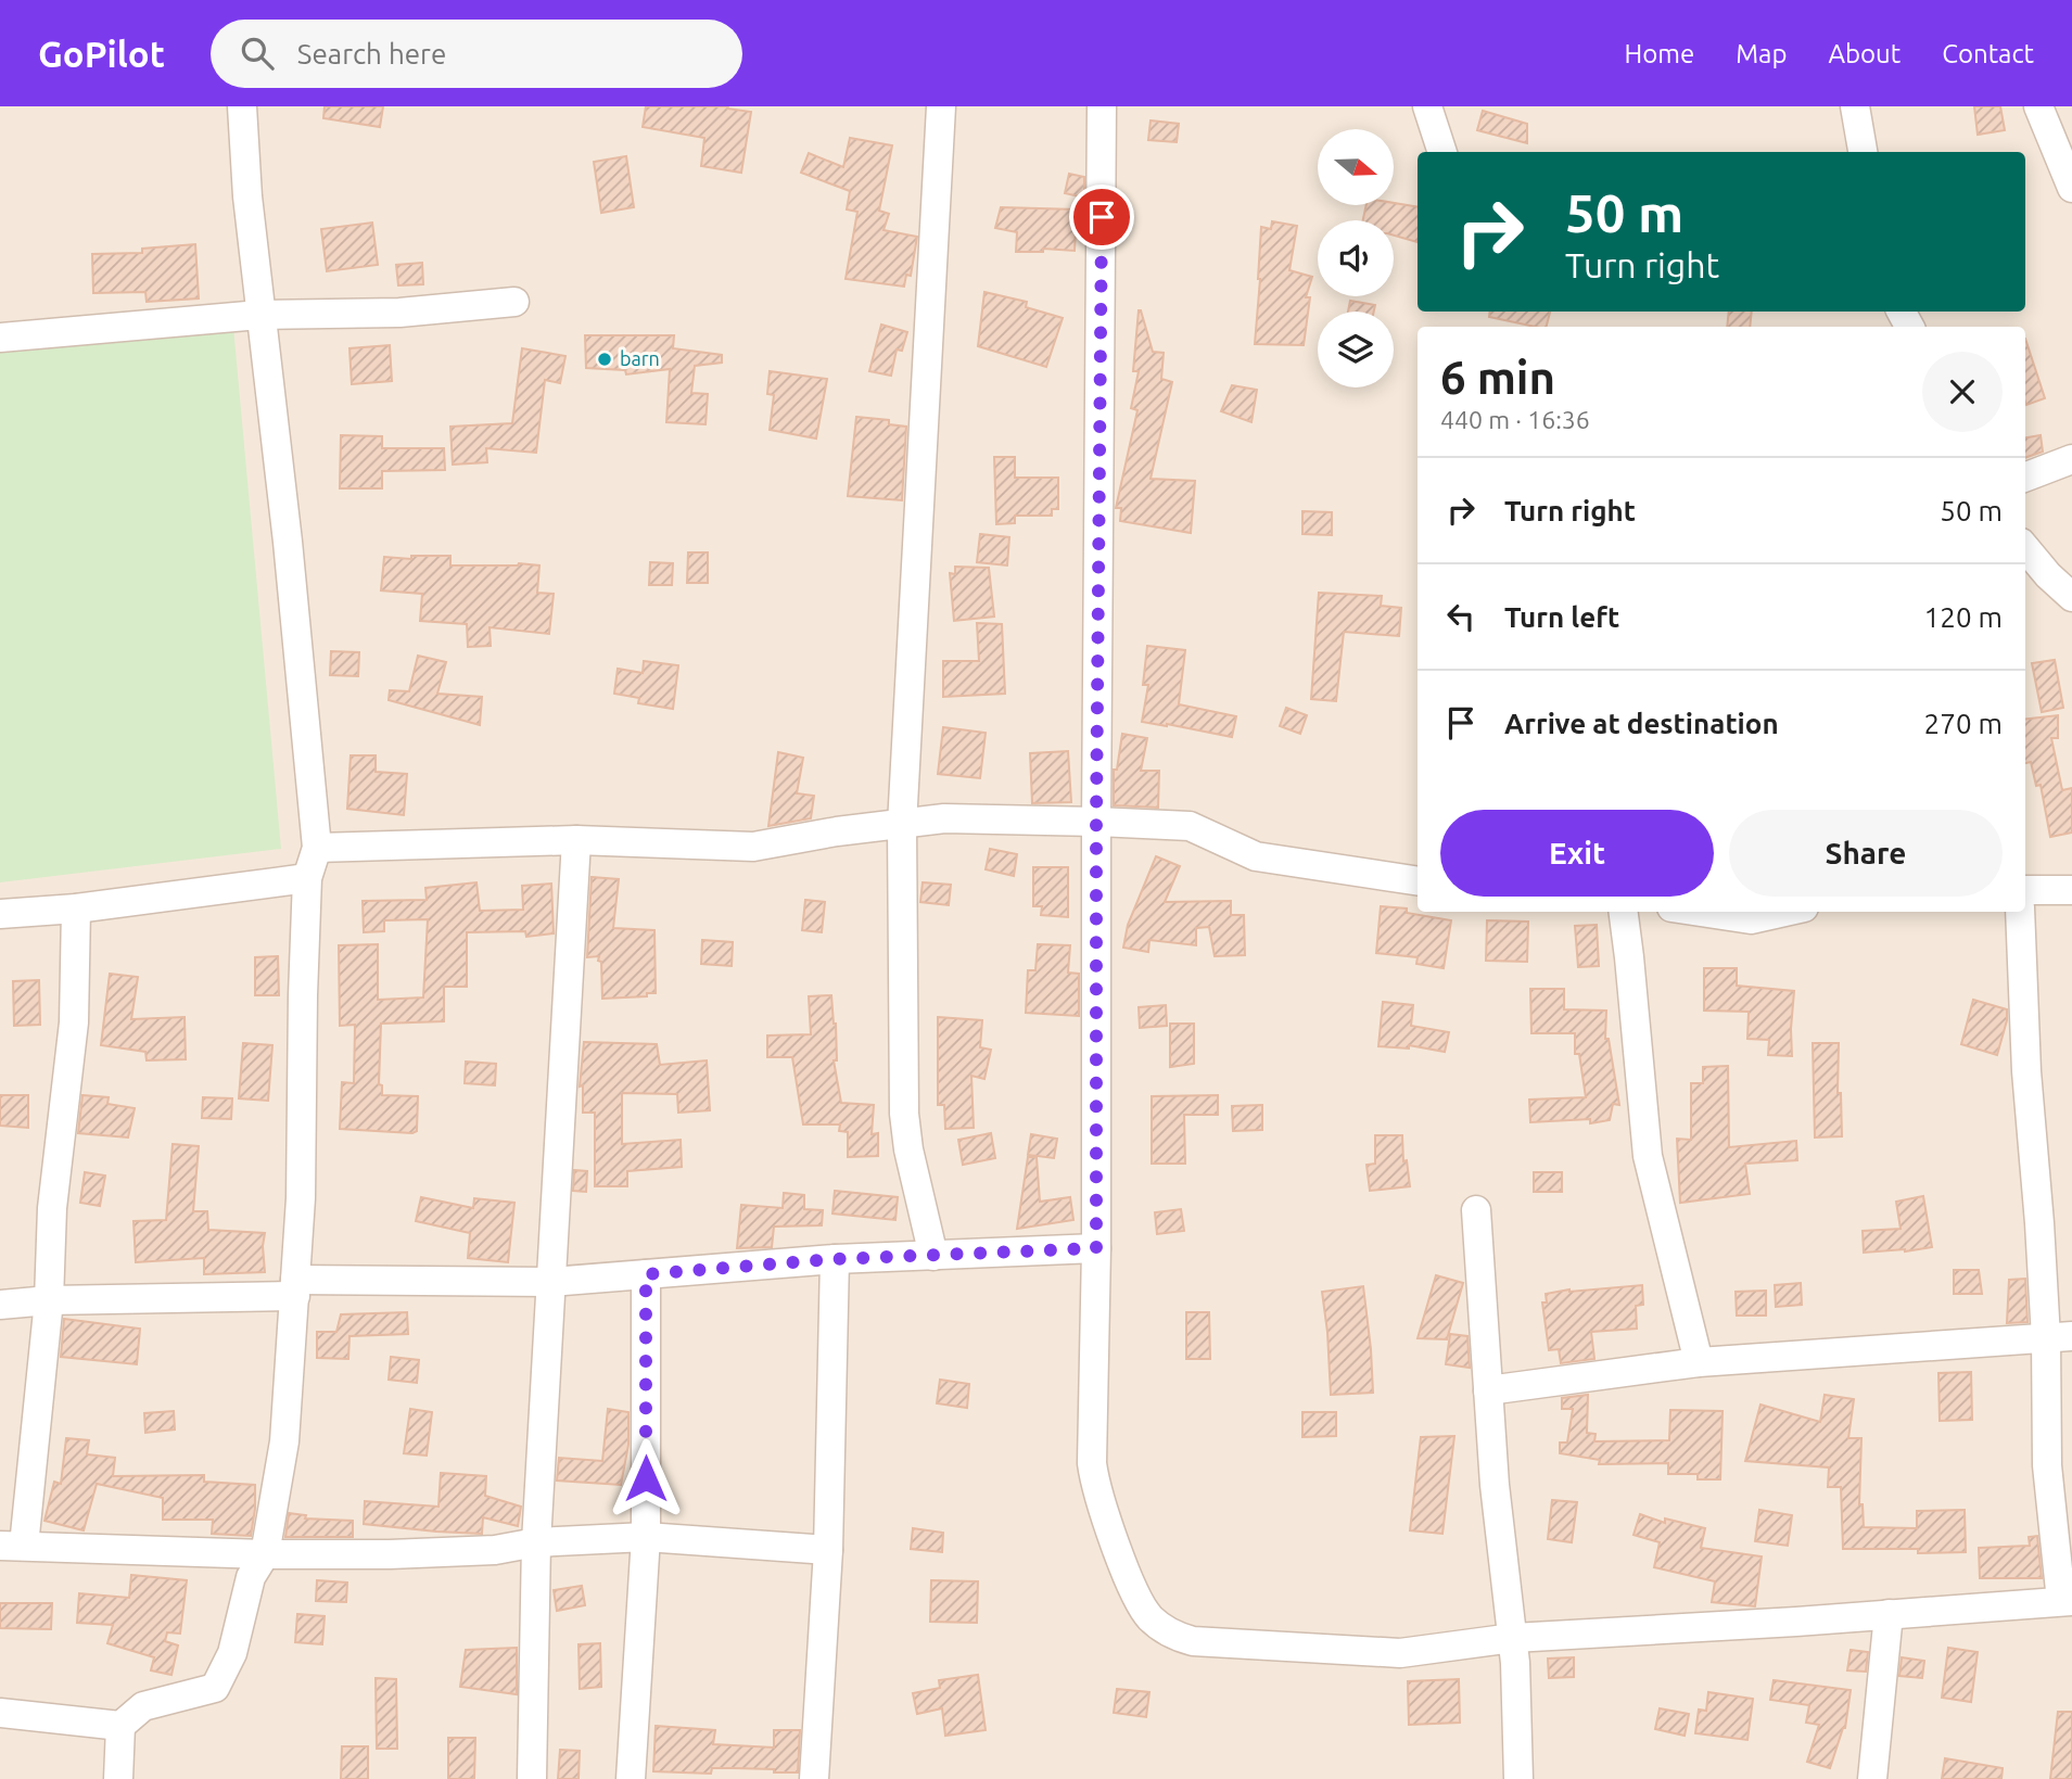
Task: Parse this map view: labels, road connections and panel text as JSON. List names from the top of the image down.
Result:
{
  "places": ["barn"],
  "north": "right",
  "page": {
    "header": "GoPilot",
    "search": "Search here",
    "nav": [
      "Home",
      "Map",
      "About",
      "Contact"
    ],
    "turn": ["50 m", "Turn right"],
    "heading": ["6 min", "440 m · 16:36"],
    "list": [
      {
        "name": "Turn right",
        "value": "50 m"
      },
      {
        "name": "Turn left",
        "value": "120 m"
      },
      {
        "name": "Arrive at destination",
        "value": "270 m"
      }
    ],
    "buttons": ["Exit", "Share"]
  }
}
